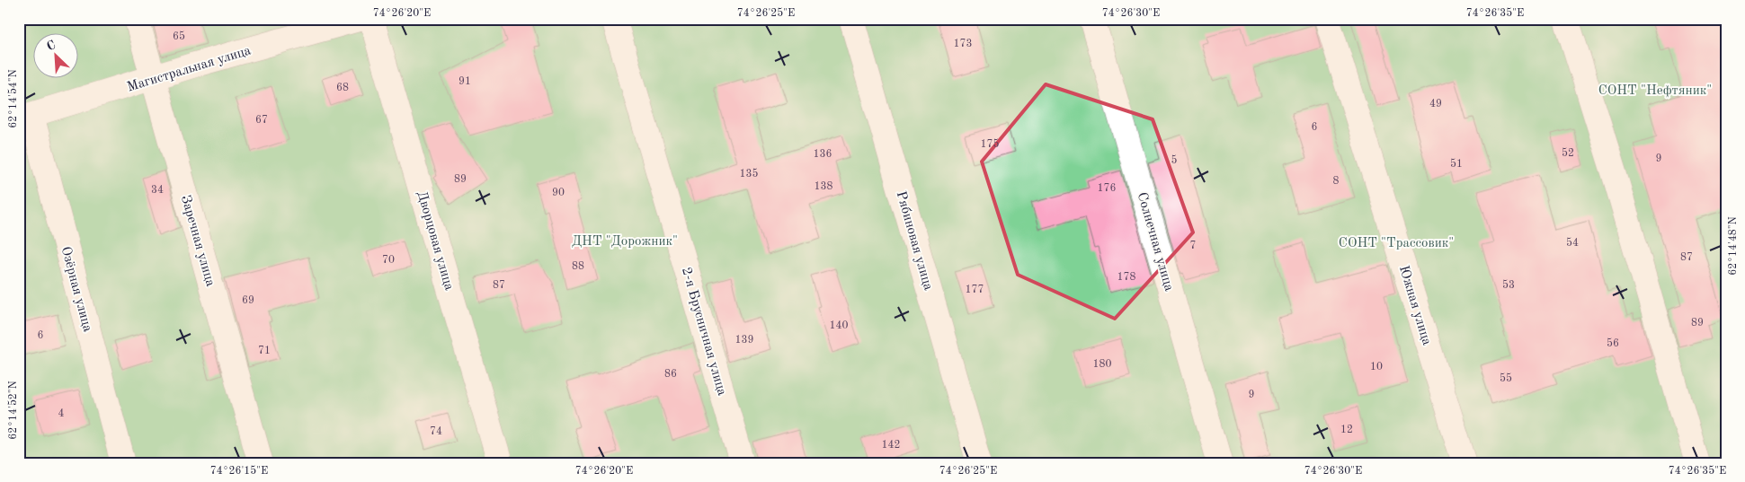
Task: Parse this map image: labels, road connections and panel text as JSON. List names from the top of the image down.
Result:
{
  "streets": {
    "street": [
      "Магистральная улица",
      "Заречная улица",
      "Дворцовая улица",
      "Рябиновая улица",
      "Солнечная улица",
      "Озёрная улица",
      "Южная улица",
      "2-я Брусничная улица"
    ]
  },
  "crossings": [
    ["Магистральная улица", "Заречная улица"],
    ["Магистральная улица", "Озёрная улица"]
  ],
  "parks": ["СОНТ \"Нефтяник\"", "ДНТ \"Дорожник\"", "СОНТ \"Трассовик\""],
  "house_numbers": [
    "65",
    "173",
    "91",
    "68",
    "49",
    "67",
    "6",
    "175",
    "52",
    "136",
    "9",
    "5",
    "51",
    "135",
    "89",
    "8",
    "138",
    "176",
    "34",
    "90",
    "54",
    "7",
    "87",
    "70",
    "88",
    "178",
    "87",
    "53",
    "177",
    "69",
    "89",
    "140",
    "6",
    "139",
    "56",
    "71",
    "180",
    "10",
    "86",
    "55",
    "9",
    "4",
    "12",
    "74",
    "142"
  ],
  "north": "top left",
  "coordinates": [
    "74°26'20\"E",
    "74°26'25\"E",
    "74°26'30\"E",
    "74°26'35\"E",
    "62°14'54\"N",
    "62°14'48\"N",
    "62°14'52\"N",
    "74°26'15\"E"
  ]
}
